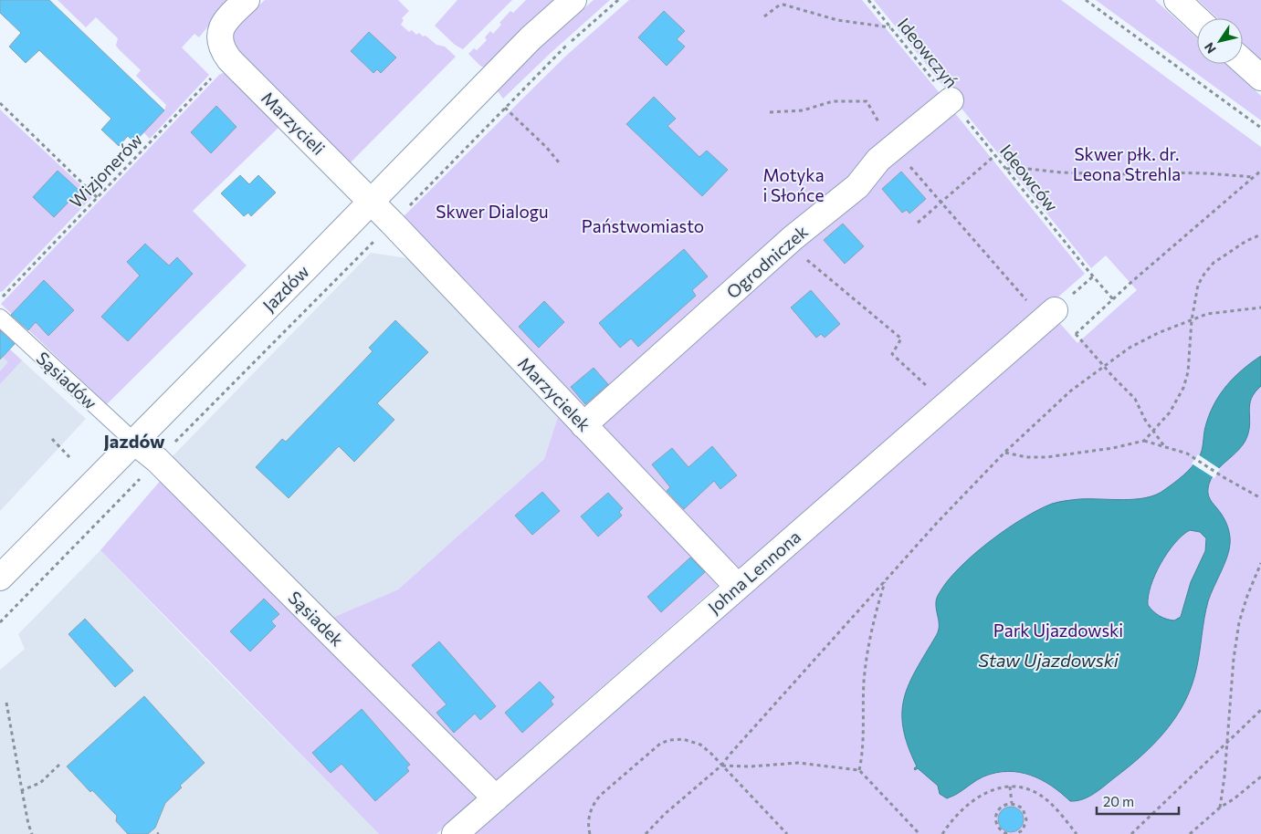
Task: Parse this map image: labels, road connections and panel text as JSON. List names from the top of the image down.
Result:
{
  "streets": {
    "street": [
      "Marzycieli",
      "Ogrodniczek",
      "Jazdów",
      "Marzycielek",
      "Johna Lennona",
      "Sąsiadek"
    ],
    "lane": ["Sąsiadów"],
    "path": ["Ideowczyń", "Wizjonerów", "Ideowców"]
  },
  "crossings": [
    ["Ideowczyń", "Ideowców"],
    ["Ideowczyń", "Ogrodniczek"],
    ["Marzycieli", "Wizjonerów"],
    ["Marzycieli", "Jazdów"],
    ["Marzycieli", "Marzycielek"],
    ["Ideowców", "Ogrodniczek"],
    ["Ogrodniczek", "Marzycielek"],
    ["Jazdów", "Sąsiadów"],
    ["Jazdów", "Marzycielek"],
    ["Jazdów", "Sąsiadek"],
    ["Sąsiadów", "Sąsiadek"],
    ["Marzycielek", "Johna Lennona"],
    ["Johna Lennona", "Sąsiadek"]
  ],
  "districts": ["Jazdów"],
  "water": ["Staw Ujazdowski"],
  "parks": [
    "Skwer płk. dr. Leona Strehla",
    "Motyka i Słońce",
    "Skwer Dialogu",
    "Państwomiasto",
    "Park Ujazdowski"
  ],
  "scale_bar": "20 m",
  "north": "bottom left"
}
